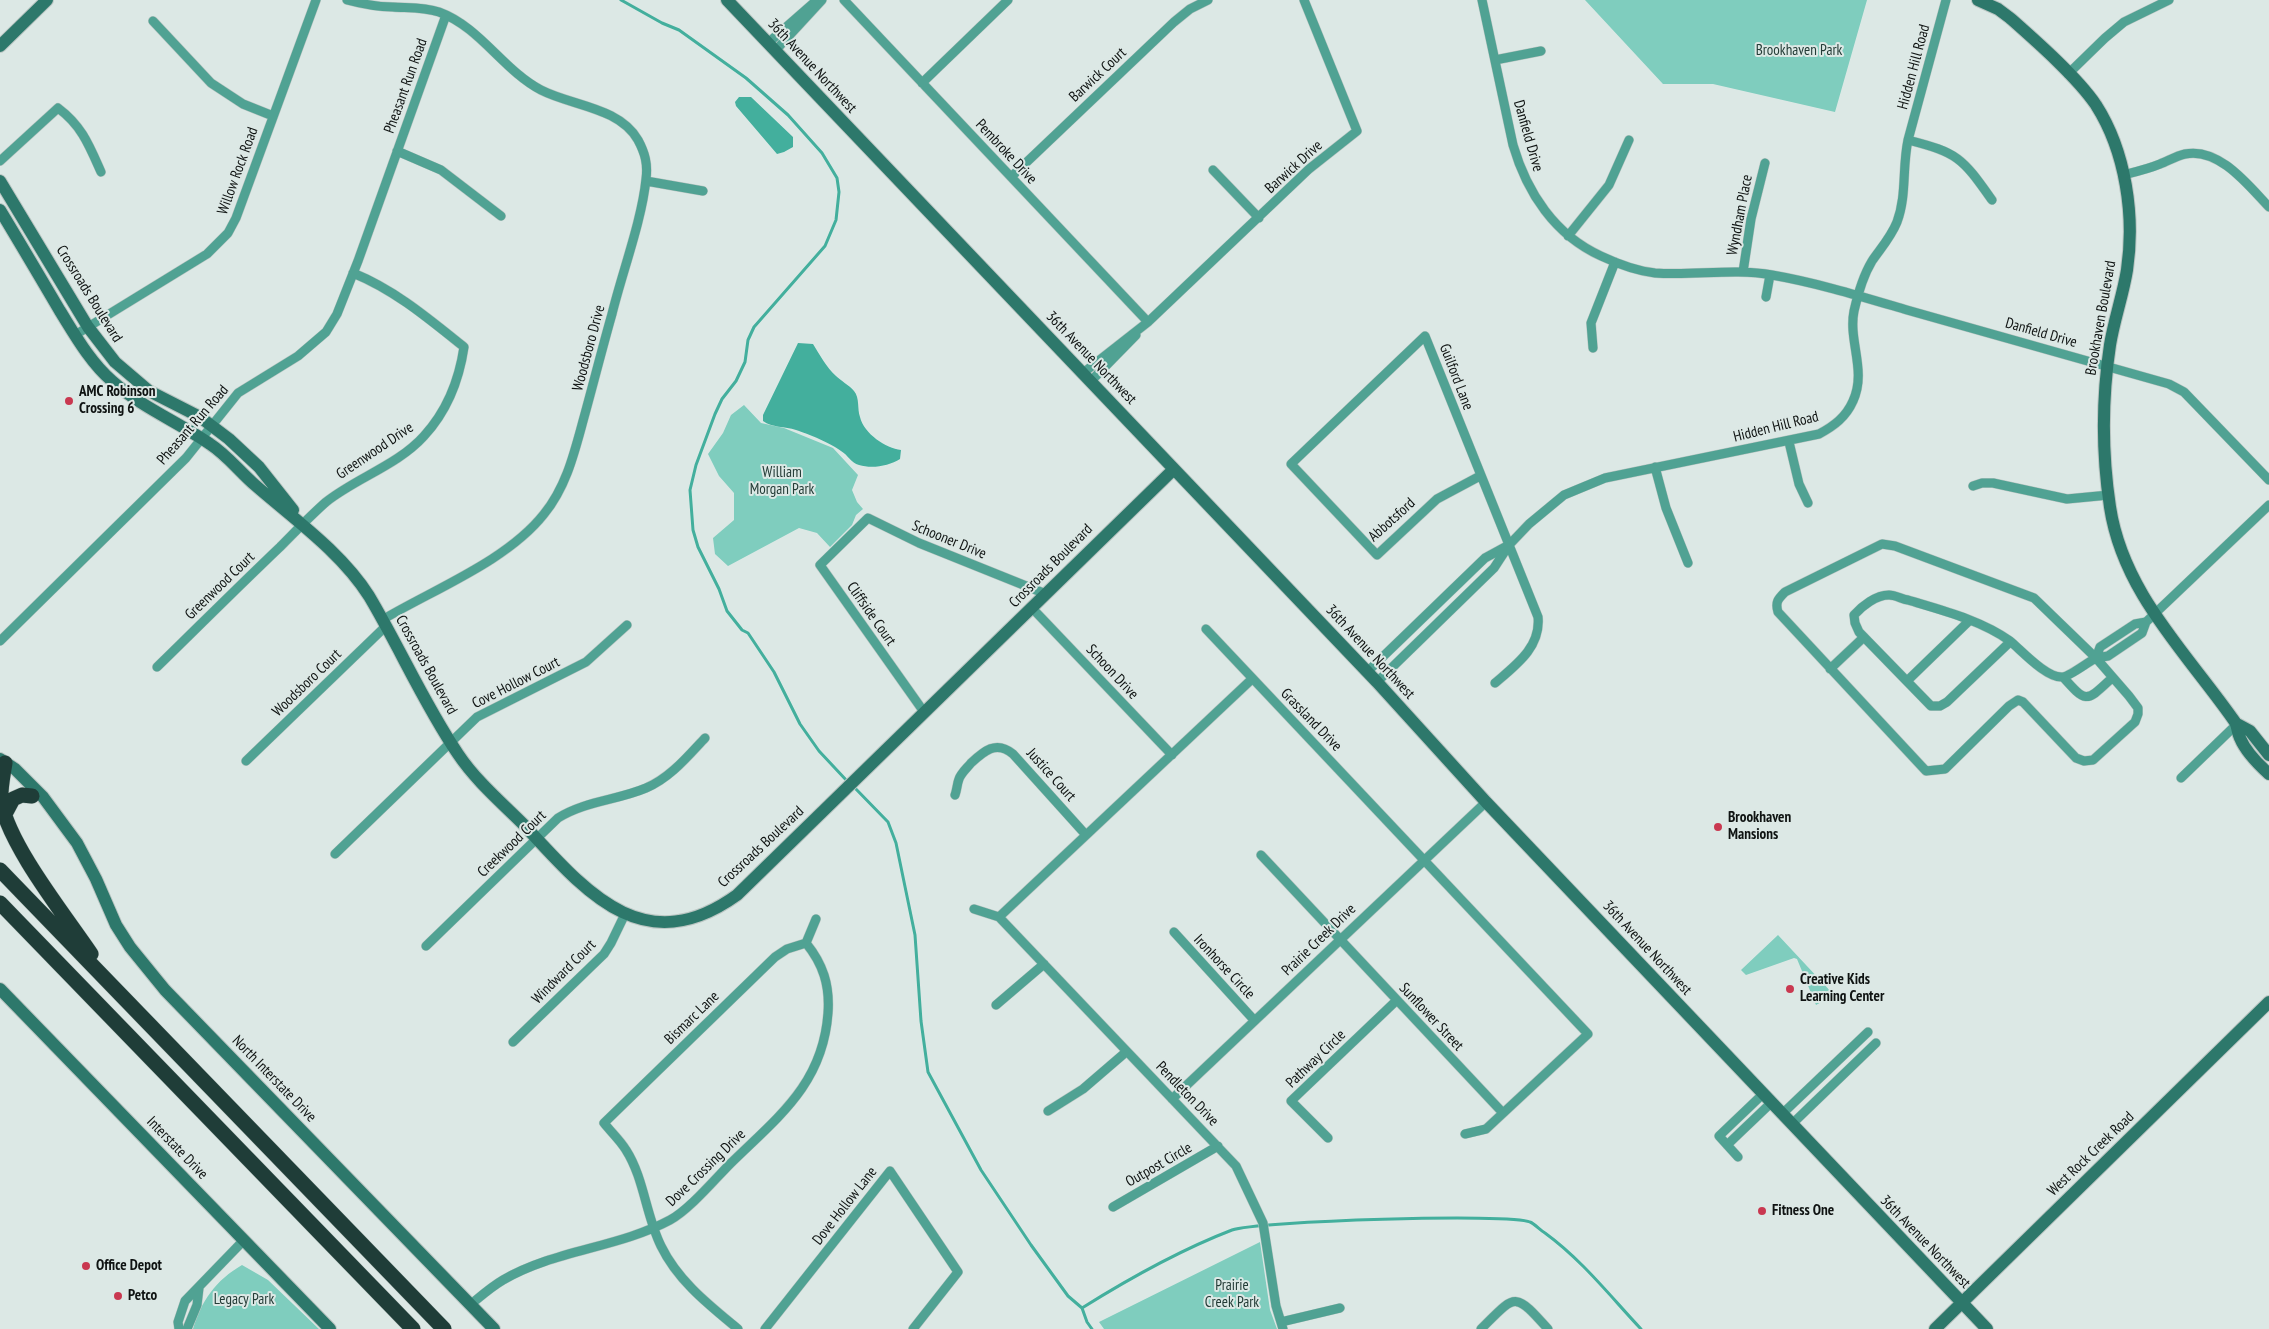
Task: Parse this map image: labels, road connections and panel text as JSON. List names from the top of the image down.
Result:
{
  "streets": {
    "street": [
      "36th Avenue Northwest",
      "Hidden Hill Road",
      "Barwick Court",
      "Pheasant Run Road",
      "Danfield Drive",
      "Pembroke Drive",
      "Barwick Drive",
      "Willow Rock Road",
      "Wyndham Place",
      "Crossroads Boulevard",
      "Brookhaven Boulevard",
      "Woodsboro Drive",
      "Guilford Lane",
      "Greenwood Drive",
      "Abbotsford",
      "Schooner Drive",
      "Greenwood Court",
      "Cliffside Court",
      "Schoon Drive",
      "Woodsboro Court",
      "Cove Hollow Court",
      "Grassland Drive",
      "Justice Court",
      "Creekwood Court",
      "Prairie Creek Drive",
      "Ironhorse Circle",
      "Windward Court",
      "Sunflower Street",
      "Bismarc Lane",
      "Pathway Circle",
      "North Interstate Drive",
      "Pendleton Drive",
      "Interstate Drive",
      "West Rock Creek Road",
      "Outpost Circle",
      "Dove Crossing Drive",
      "Dove Hollow Lane"
    ]
  },
  "crossings": [
    ["36th Avenue Northwest", "Hidden Hill Road"],
    ["36th Avenue Northwest", "Barwick Drive"],
    ["36th Avenue Northwest", "Crossroads Boulevard"],
    ["36th Avenue Northwest", "Prairie Creek Drive"],
    ["36th Avenue Northwest", "West Rock Creek Road"],
    ["Hidden Hill Road", "Danfield Drive"],
    ["Hidden Hill Road", "Guilford Lane"],
    ["Barwick Court", "Pembroke Drive"],
    ["Pheasant Run Road", "Crossroads Boulevard"],
    ["Pheasant Run Road", "Woodsboro Drive"],
    ["Pheasant Run Road", "Greenwood Drive"],
    ["Danfield Drive", "Wyndham Place"],
    ["Danfield Drive", "Brookhaven Boulevard"],
    ["Pembroke Drive", "Barwick Drive"],
    ["Willow Rock Road", "Crossroads Boulevard"],
    ["Crossroads Boulevard", "Woodsboro Drive"],
    ["Crossroads Boulevard", "Greenwood Drive"],
    ["Crossroads Boulevard", "Schooner Drive"],
    ["Crossroads Boulevard", "Greenwood Court"],
    ["Crossroads Boulevard", "Cliffside Court"],
    ["Crossroads Boulevard", "Schoon Drive"],
    ["Crossroads Boulevard", "Woodsboro Court"],
    ["Crossroads Boulevard", "Cove Hollow Court"],
    ["Crossroads Boulevard", "Creekwood Court"],
    ["Crossroads Boulevard", "Windward Court"],
    ["Woodsboro Drive", "Woodsboro Court"],
    ["Guilford Lane", "Abbotsford"],
    ["Greenwood Drive", "Greenwood Court"],
    ["Schooner Drive", "Cliffside Court"],
    ["Grassland Drive", "Prairie Creek Drive"],
    ["Grassland Drive", "Sunflower Street"],
    ["Prairie Creek Drive", "Ironhorse Circle"],
    ["Prairie Creek Drive", "Sunflower Street"],
    ["Prairie Creek Drive", "Pendleton Drive"],
    ["Sunflower Street", "Pathway Circle"],
    ["Bismarc Lane", "Dove Crossing Drive"],
    ["North Interstate Drive", "Dove Crossing Drive"],
    ["Pendleton Drive", "Outpost Circle"]
  ],
  "parks": [
    "Brookhaven Park",
    "William Morgan Park",
    "Prairie Creek Park",
    "Legacy Park"
  ],
  "places": [
    "AMC Robinson Crossing 6",
    "Brookhaven Mansions",
    "Creative Kids Learning Center",
    "Fitness One",
    "Office Depot",
    "Petco"
  ]
}
